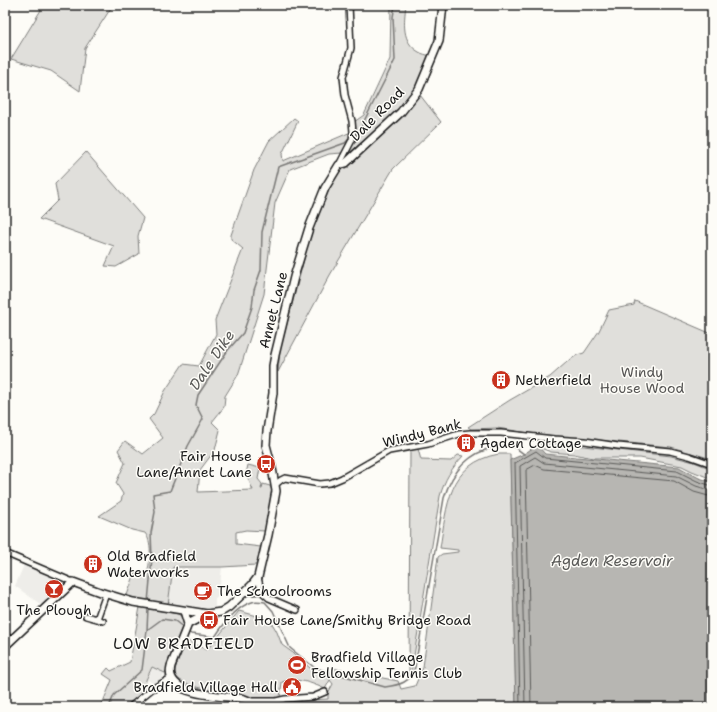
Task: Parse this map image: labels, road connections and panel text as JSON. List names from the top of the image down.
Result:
{
  "streets": {
    "street": ["Dale Road", "Annet Lane", "Windy Bank"]
  },
  "crossings": [
    ["Dale Road", "Annet Lane"],
    ["Annet Lane", "Windy Bank"]
  ],
  "districts": ["LOW BRADFIELD"],
  "water": ["Dale Dike", "Agden Reservoir"],
  "parks": ["Windy House Wood"],
  "places": {
    "building": ["Netherfield", "Agden Cottage", "Old Bradfield Waterworks"],
    "bus stop": ["Fair House Lane/Annet Lane", "Fair House Lane/Smithy Bridge Road"],
    "bar": ["The Plough"],
    "cafe": ["The Schoolrooms"],
    "sports": ["Bradfield Village Fellowship Tennis Club"],
    "public building": ["Bradfield Village Hall"]
  }
}
